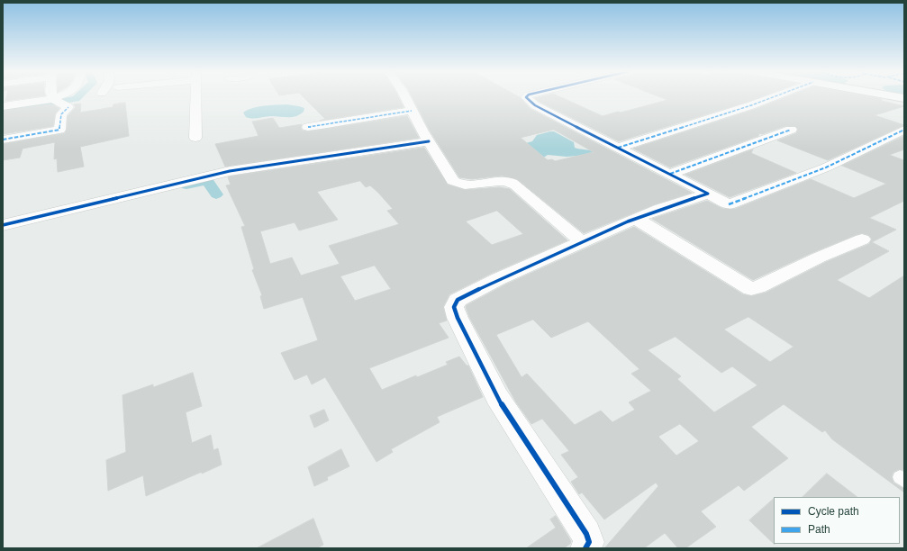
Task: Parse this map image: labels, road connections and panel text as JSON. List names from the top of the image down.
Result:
{
  "legend": ["Cycle path", "Path"]
}
